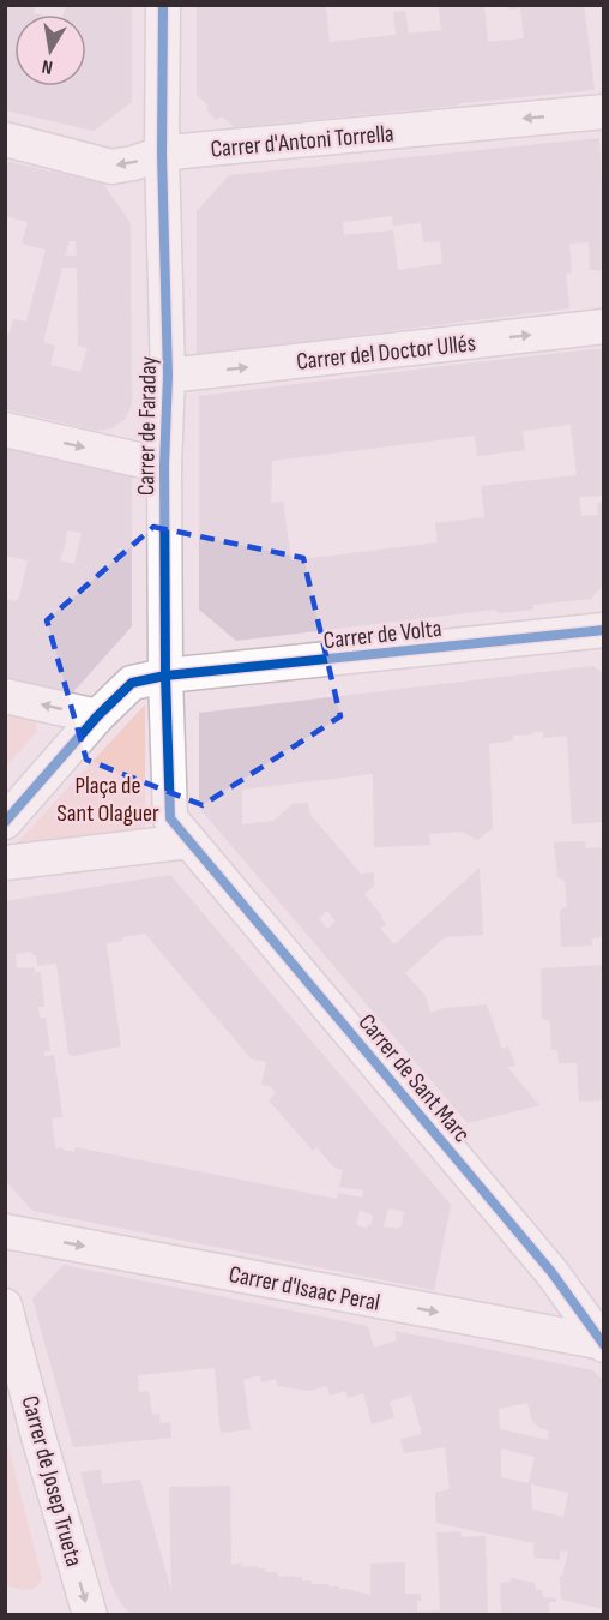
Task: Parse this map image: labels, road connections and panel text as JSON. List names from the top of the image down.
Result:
{
  "streets": {
    "street": [
      "Carrer d'Antoni Torrella",
      "Carrer del Doctor Ullés",
      "Carrer de Faraday",
      "Carrer de Volta",
      "Carrer de Sant Marc",
      "Carrer d'Isaac Peral",
      "Carrer de Josep Trueta"
    ]
  },
  "crossings": [
    ["Carrer d'Antoni Torrella", "Carrer de Faraday"],
    ["Carrer del Doctor Ullés", "Carrer de Faraday"],
    ["Carrer de Faraday", "Carrer de Volta"],
    ["Carrer de Faraday", "Carrer de Sant Marc"],
    ["Carrer de Sant Marc", "Carrer d'Isaac Peral"]
  ],
  "one_way": [
    "Carrer d'Antoni Torrella",
    "Carrer del Doctor Ullés",
    "Carrer d'Isaac Peral",
    "Carrer de Josep Trueta"
  ],
  "parks": ["Plaça de Sant Olaguer"],
  "north": "bottom"
}
